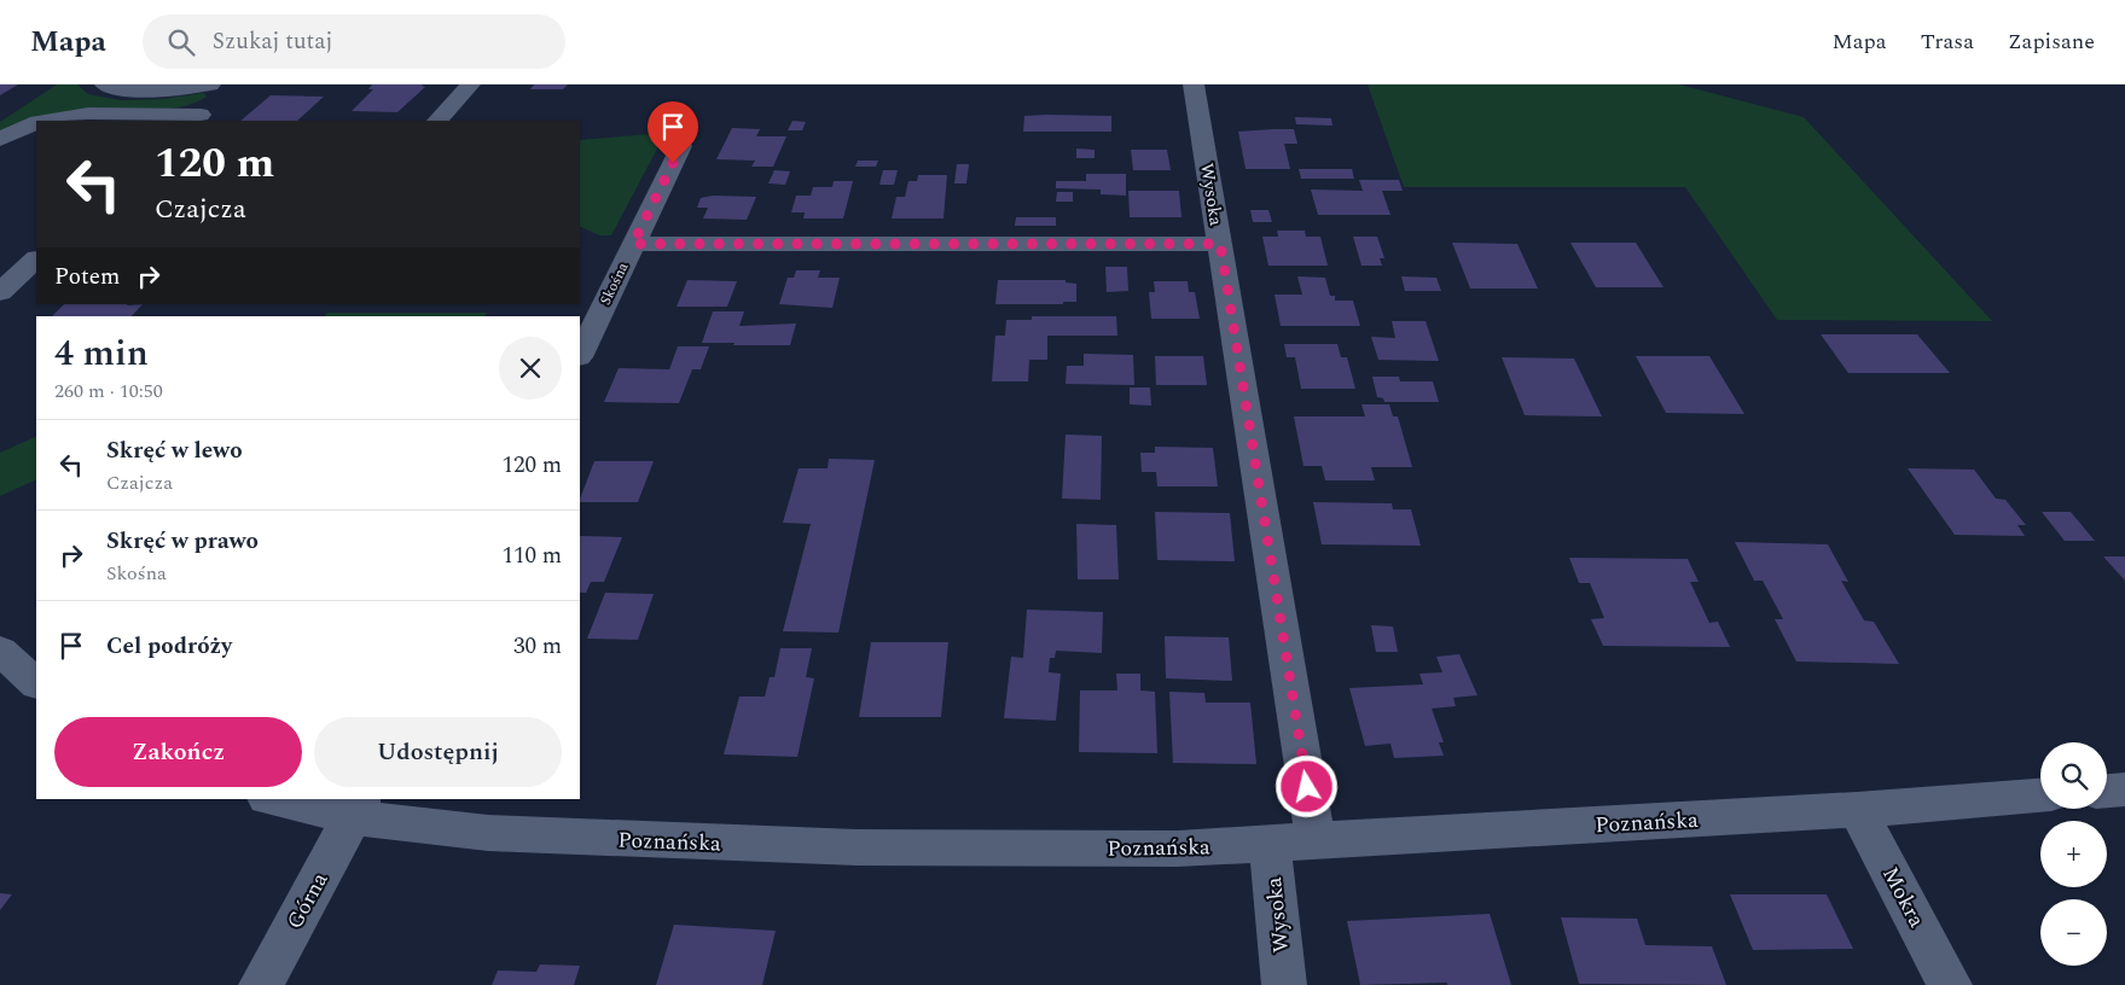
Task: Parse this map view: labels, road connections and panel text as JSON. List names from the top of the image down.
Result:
{
  "streets": {
    "street": [
      "Wysoka",
      "Skośna",
      "Poznańska",
      "Mokra",
      "Górna"
    ]
  },
  "crossings": [
    ["Wysoka", "Poznańska"],
    ["Poznańska", "Mokra"],
    ["Poznańska", "Górna"]
  ],
  "page": {
    "header": "Mapa",
    "search": "Szukaj tutaj",
    "nav": ["Mapa", "Trasa", "Zapisane"],
    "turn": ["120 m", "Czajcza"],
    "then": "Potem",
    "heading": ["4 min", "260 m · 10:50"],
    "list": [
      {
        "name": "Skręć w lewo",
        "note": "Czajcza",
        "value": "120 m"
      },
      {
        "name": "Skręć w prawo",
        "note": "Skośna",
        "value": "110 m"
      },
      {
        "name": "Cel podróży",
        "value": "30 m"
      }
    ],
    "buttons": ["Zakończ", "Udostępnij"],
    "map_buttons": ["+", "−"]
  }
}
